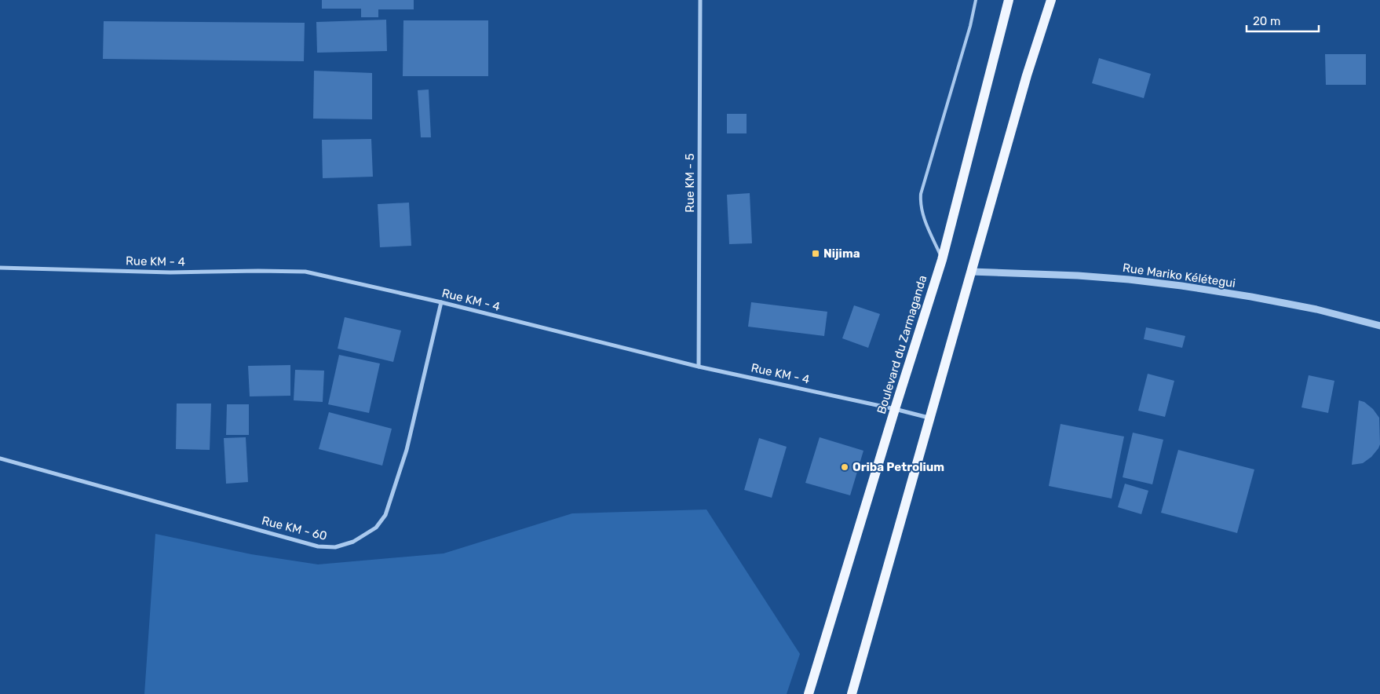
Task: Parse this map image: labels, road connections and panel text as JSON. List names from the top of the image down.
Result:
{
  "streets": {
    "main road": ["Boulevard du Zarmaganda"],
    "street": [
      "Rue KM - 5",
      "Rue KM - 4",
      "Rue Mariko Kélétegui",
      "Rue KM - 60"
    ]
  },
  "crossings": [
    ["Rue KM - 5", "Rue KM - 4"],
    ["Rue KM - 4", "Boulevard du Zarmaganda"],
    ["Rue KM - 4", "Rue KM - 60"]
  ],
  "places": {
    "transit": ["Nijima"],
    "other": ["Oriba Petrolium"]
  },
  "scale_bar": "20 m"
}
